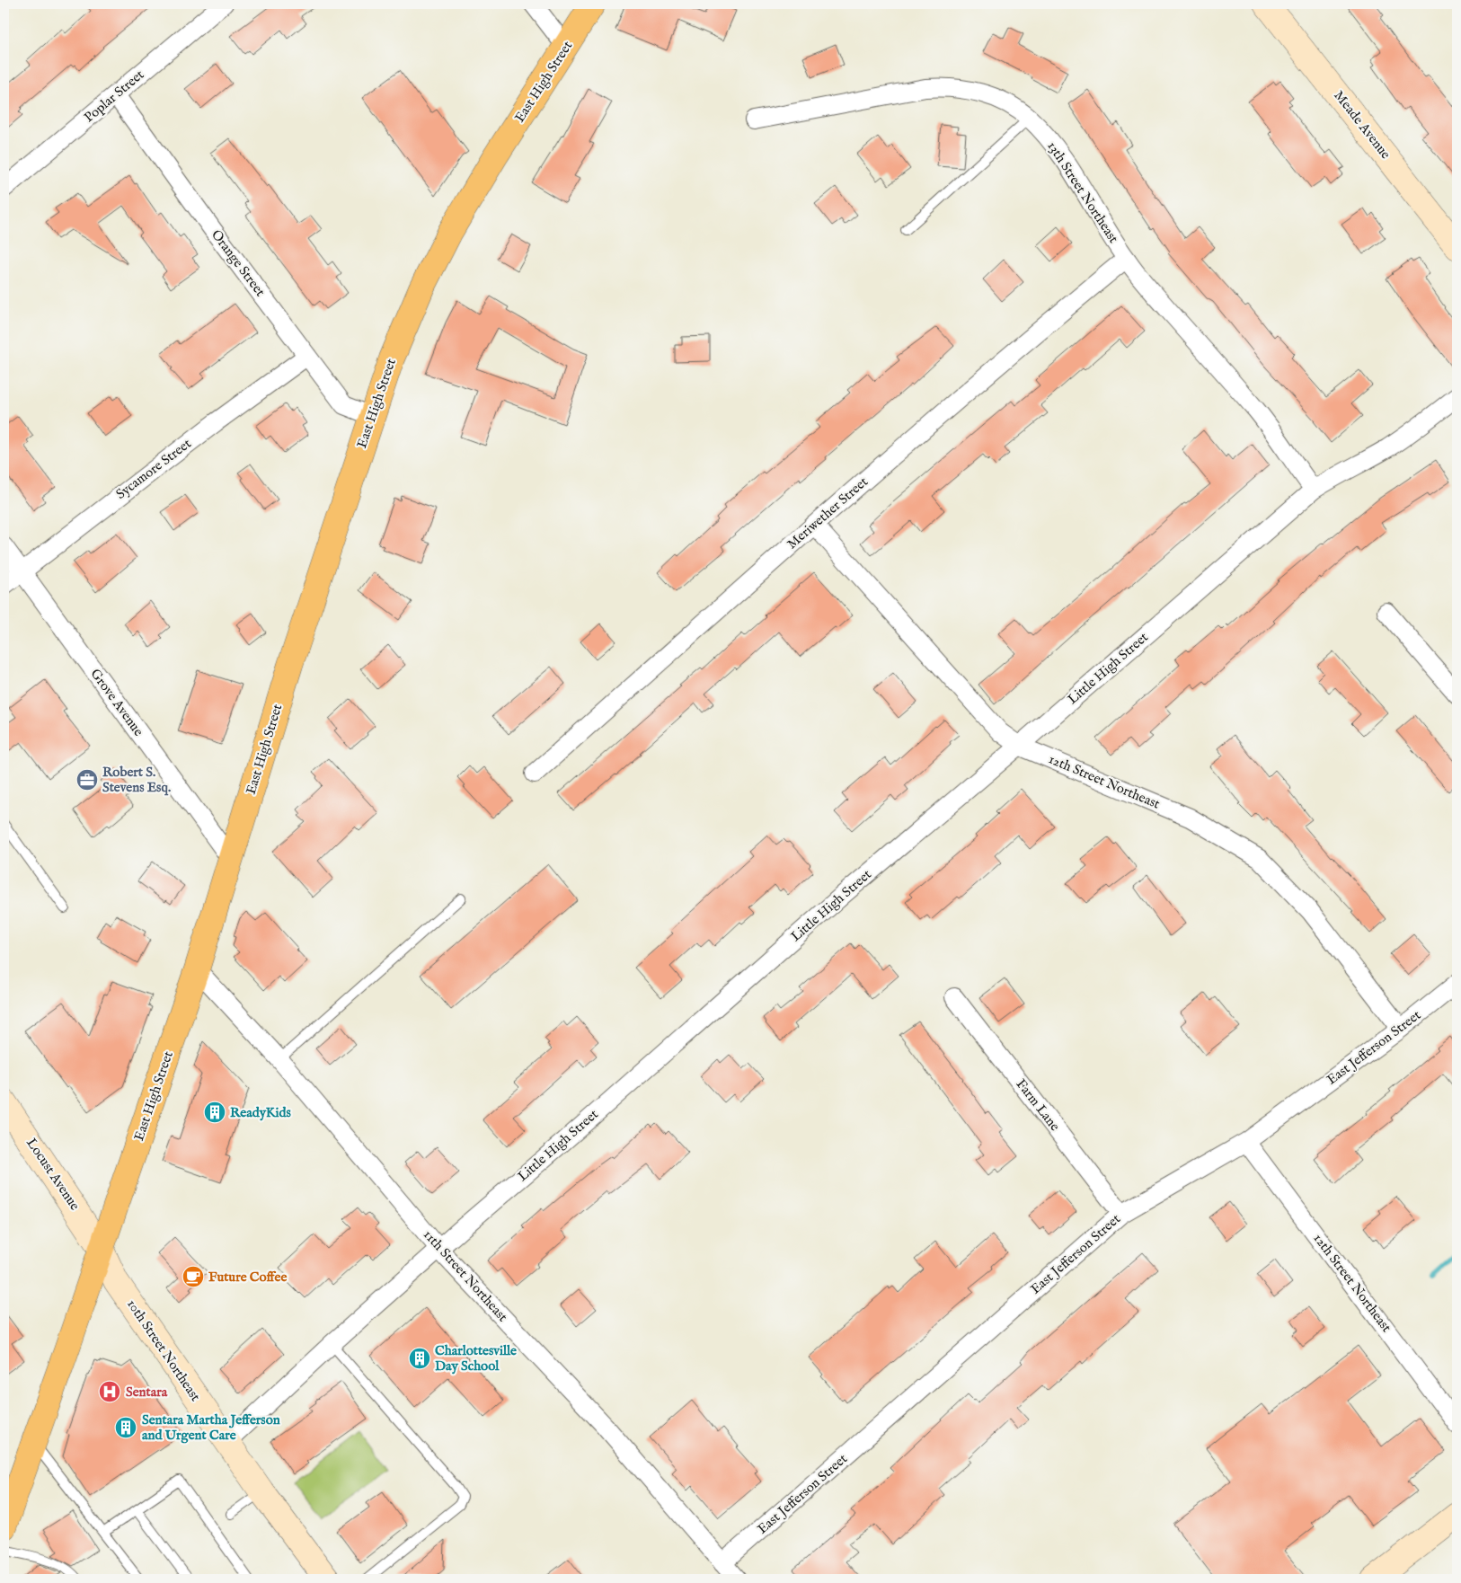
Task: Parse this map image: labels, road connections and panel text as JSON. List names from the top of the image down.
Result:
{
  "streets": {
    "main road": ["East High Street"],
    "street": [
      "Poplar Street",
      "Meade Avenue",
      "13th Street Northeast",
      "Orange Street",
      "Sycamore Street",
      "Meriwether Street",
      "Little High Street",
      "Grove Avenue",
      "12th Street Northeast",
      "East Jefferson Street",
      "Farm Lane",
      "Locust Avenue",
      "11th Street Northeast",
      "10th Street Northeast"
    ]
  },
  "crossings": [
    ["East High Street", "Orange Street"],
    ["East High Street", "Grove Avenue"],
    ["East High Street", "Locust Avenue"],
    ["East High Street", "11th Street Northeast"],
    ["East High Street", "10th Street Northeast"],
    ["Poplar Street", "Orange Street"],
    ["13th Street Northeast", "Meriwether Street"],
    ["13th Street Northeast", "Little High Street"],
    ["Orange Street", "Sycamore Street"],
    ["Sycamore Street", "Grove Avenue"],
    ["Meriwether Street", "12th Street Northeast"],
    ["Little High Street", "12th Street Northeast"],
    ["Little High Street", "11th Street Northeast"],
    ["Little High Street", "10th Street Northeast"],
    ["12th Street Northeast", "East Jefferson Street"],
    ["East Jefferson Street", "Farm Lane"],
    ["East Jefferson Street", "11th Street Northeast"],
    ["Locust Avenue", "10th Street Northeast"]
  ],
  "places": {
    "office": ["Robert S. Stevens Esq."],
    "building": ["ReadyKids", "Charlottesville Day School", "Sentara Martha Jefferson and Urgent Care"],
    "cafe": ["Future Coffee"],
    "hospital": ["Sentara"]
  }
}
